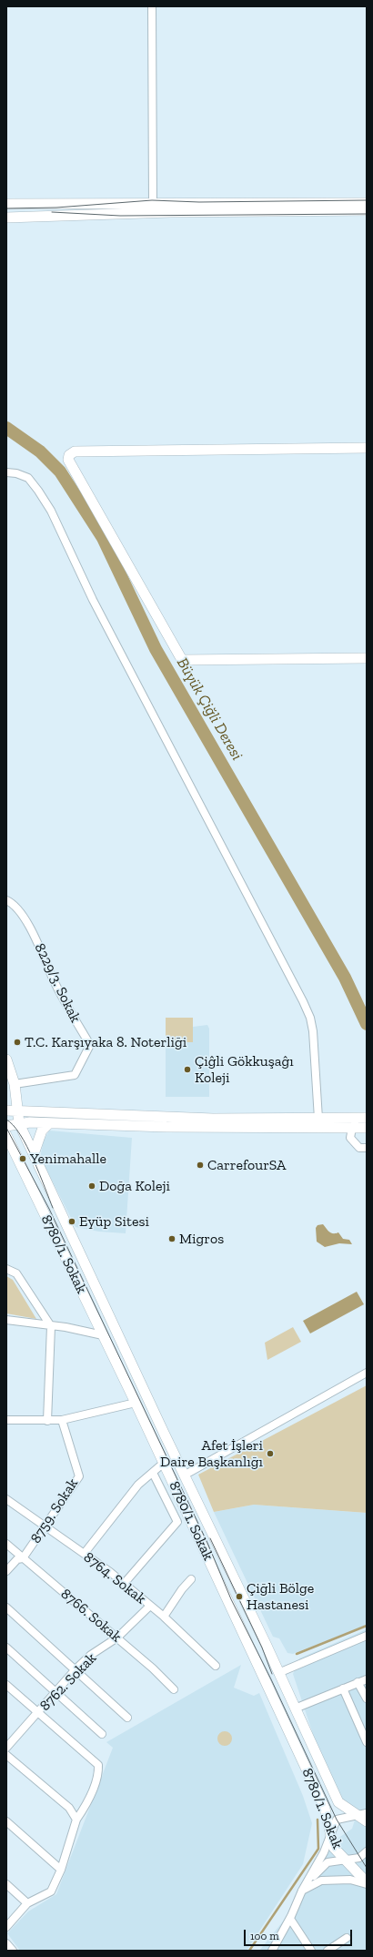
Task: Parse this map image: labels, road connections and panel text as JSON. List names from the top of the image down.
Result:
{
  "streets": {
    "street": [
      "8229/3. Sokak",
      "8780/1. Sokak",
      "8759. Sokak",
      "8764. Sokak",
      "8766. Sokak",
      "8762. Sokak"
    ]
  },
  "crossings": [
    ["8229/3. Sokak", "8780/1. Sokak"],
    ["8759. Sokak", "8764. Sokak"],
    ["8759. Sokak", "8766. Sokak"],
    ["8764. Sokak", "8762. Sokak"],
    ["8766. Sokak", "8762. Sokak"]
  ],
  "water": ["Büyük Çiğli Deresi"],
  "places": [
    "T.C. Karşıyaka 8. Noterliği",
    "Çiĝli Gökkuşaĝı Koleji",
    "Yenimahalle",
    "CarrefourSA",
    "Doğa Koleji",
    "Eyüp Sitesi",
    "Migros",
    "Afet İşleri Daire Başkanlığı",
    "Çiğli Bölge Hastanesi"
  ],
  "scale_bar": "100 m"
}
